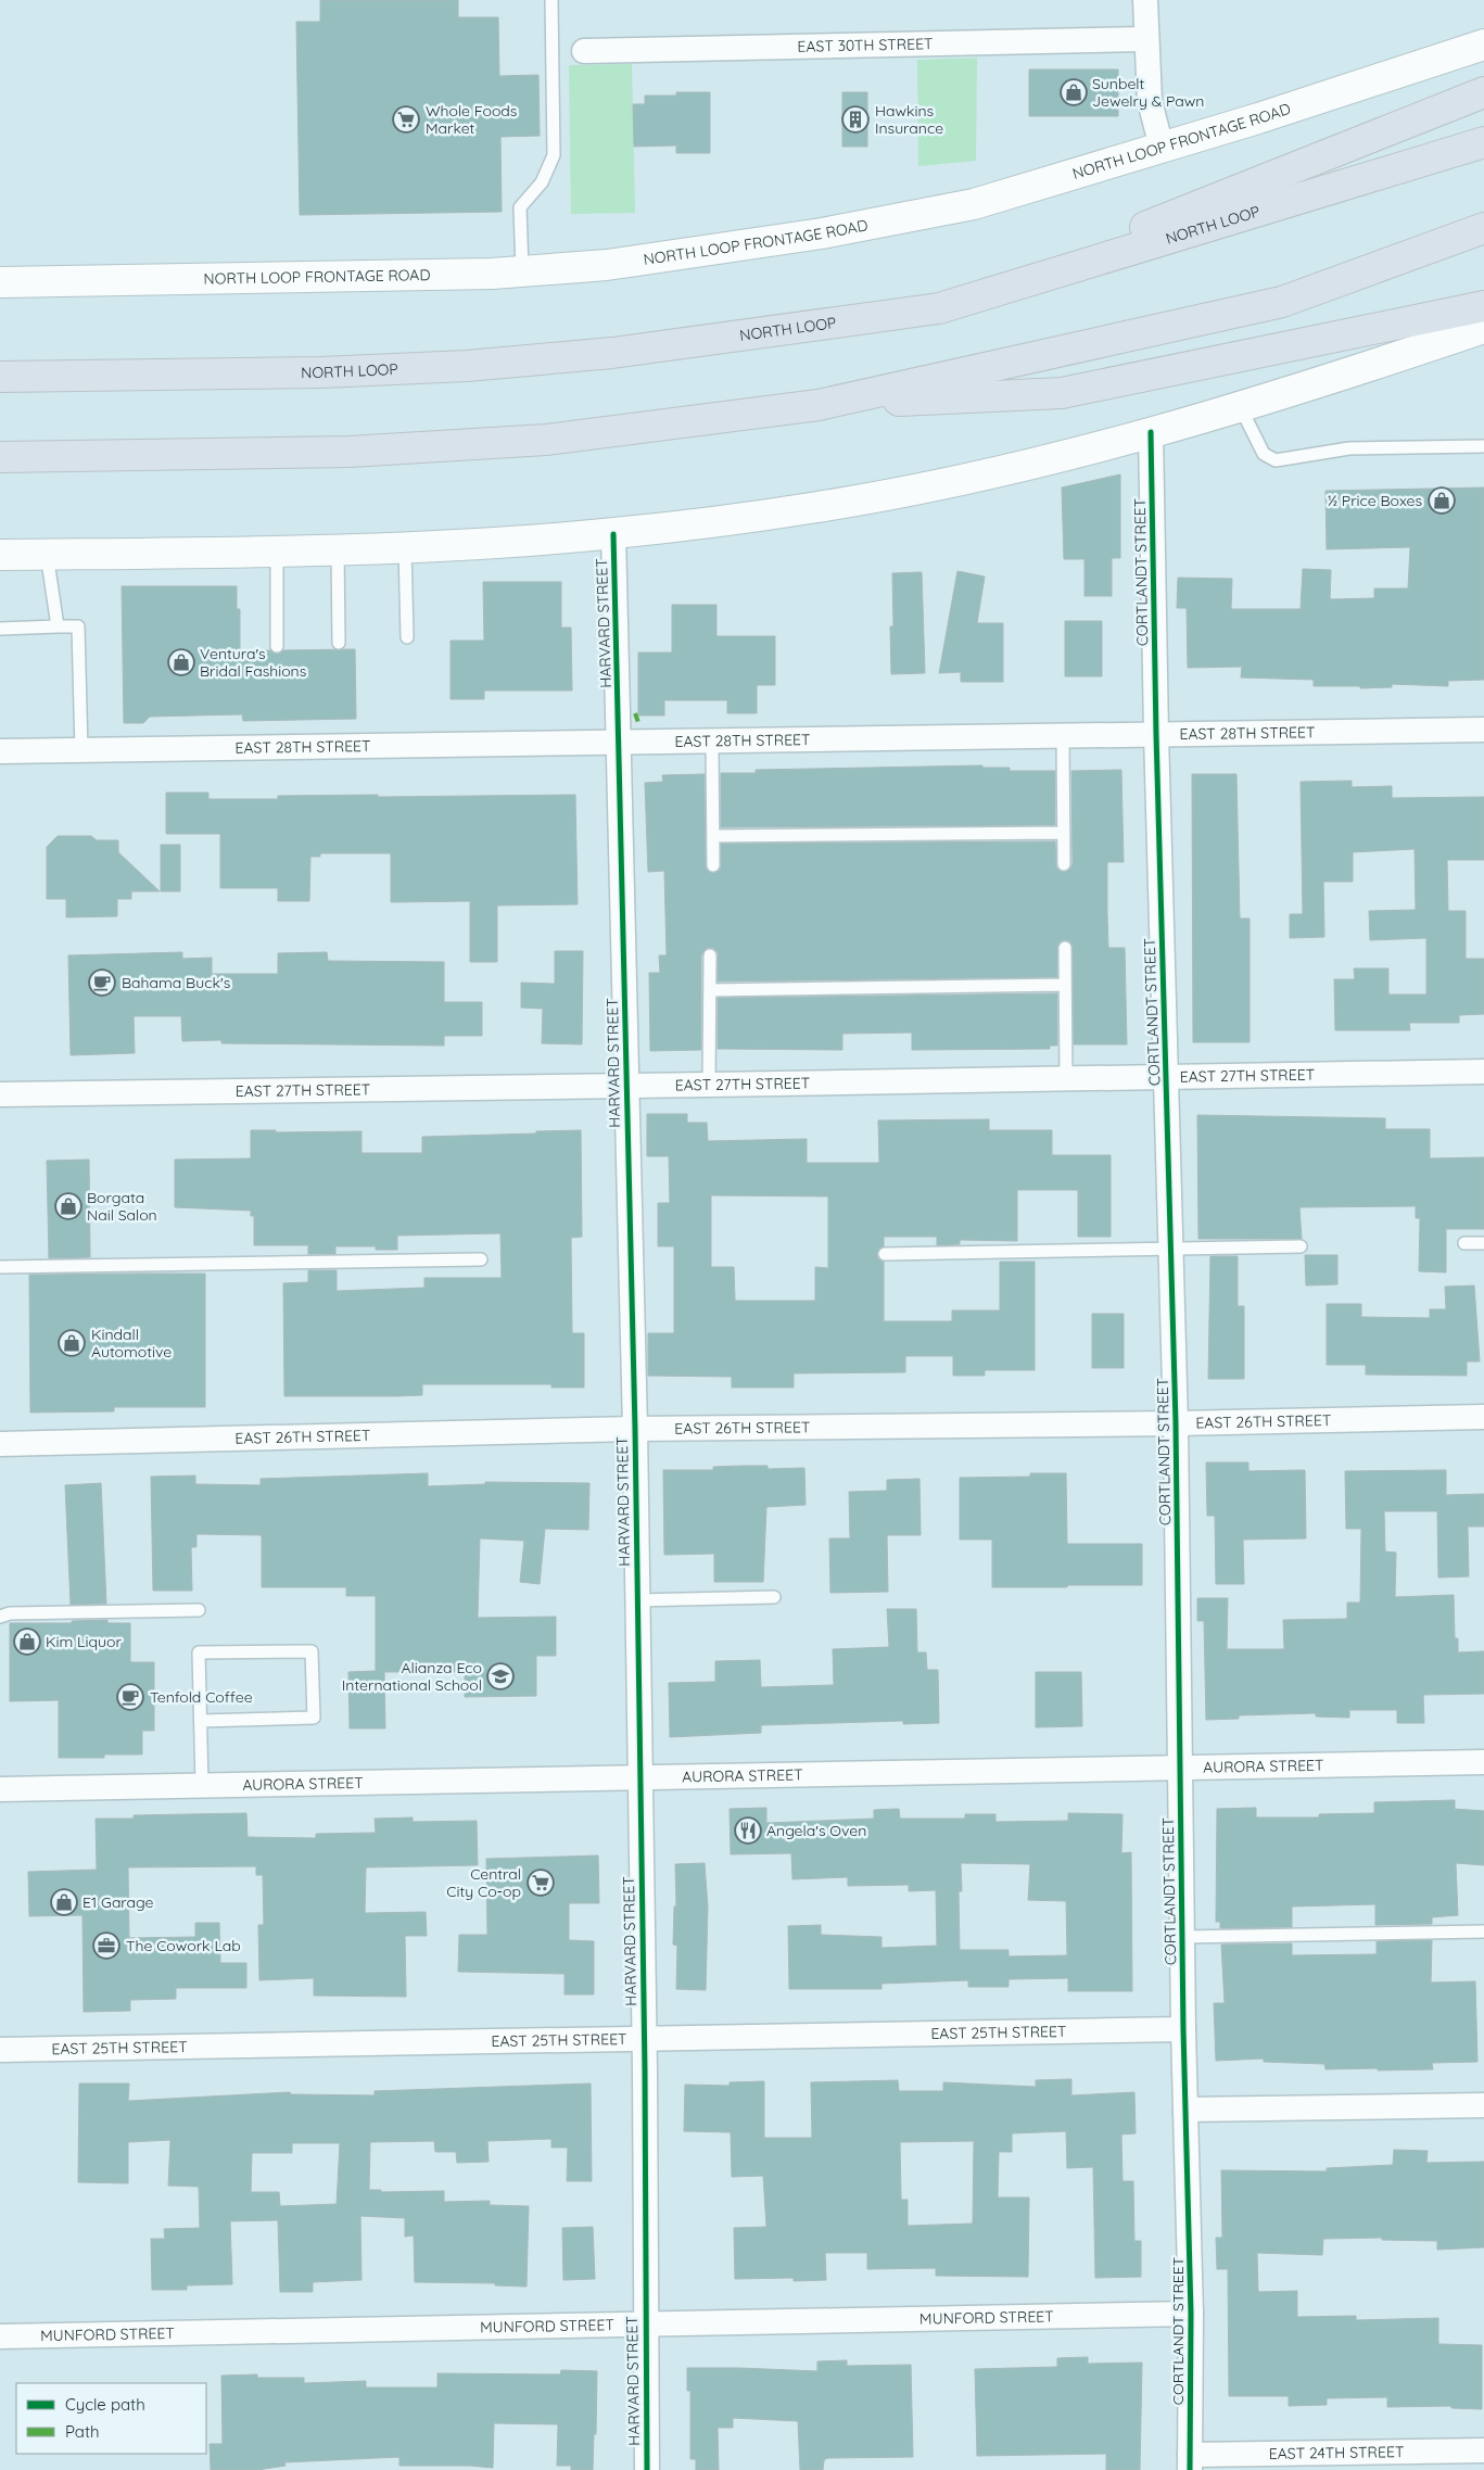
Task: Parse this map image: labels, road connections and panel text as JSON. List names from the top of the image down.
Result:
{
  "streets": {
    "highway": ["NORTH LOOP"],
    "main road": ["NORTH LOOP FRONTAGE ROAD"],
    "street": [
      "EAST 30TH STREET",
      "CORTLANDT STREET",
      "HARVARD STREET",
      "EAST 28TH STREET",
      "EAST 27TH STREET",
      "EAST 26TH STREET",
      "AURORA STREET",
      "EAST 25TH STREET",
      "MUNFORD STREET",
      "EAST 24TH STREET"
    ]
  },
  "crossings": [
    ["CORTLANDT STREET", "EAST 28TH STREET"],
    ["CORTLANDT STREET", "EAST 27TH STREET"],
    ["CORTLANDT STREET", "EAST 26TH STREET"],
    ["CORTLANDT STREET", "AURORA STREET"],
    ["CORTLANDT STREET", "EAST 25TH STREET"],
    ["CORTLANDT STREET", "MUNFORD STREET"],
    ["CORTLANDT STREET", "EAST 24TH STREET"],
    ["HARVARD STREET", "EAST 28TH STREET"],
    ["HARVARD STREET", "EAST 27TH STREET"],
    ["HARVARD STREET", "EAST 26TH STREET"],
    ["HARVARD STREET", "AURORA STREET"],
    ["HARVARD STREET", "EAST 25TH STREET"],
    ["HARVARD STREET", "MUNFORD STREET"]
  ],
  "places": {
    "shop": [
      "Sunbelt Jewelry & Pawn",
      "½ Price Boxes",
      "Ventura's Bridal Fashions",
      "Borgata Nail Salon",
      "Kindall Automotive",
      "Kim Liquor",
      "E1 Garage"
    ],
    "supermarket": ["Whole Foods Market", "Central City Co-op"],
    "building": ["Hawkins Insurance"],
    "cafe": ["Bahama Buck's", "Tenfold Coffee"],
    "school or university": ["Alianza Eco International School"],
    "restaurant": ["Angela's Oven"],
    "office": ["The Cowork Lab"]
  },
  "legend": ["Cycle path", "Path"]
}
